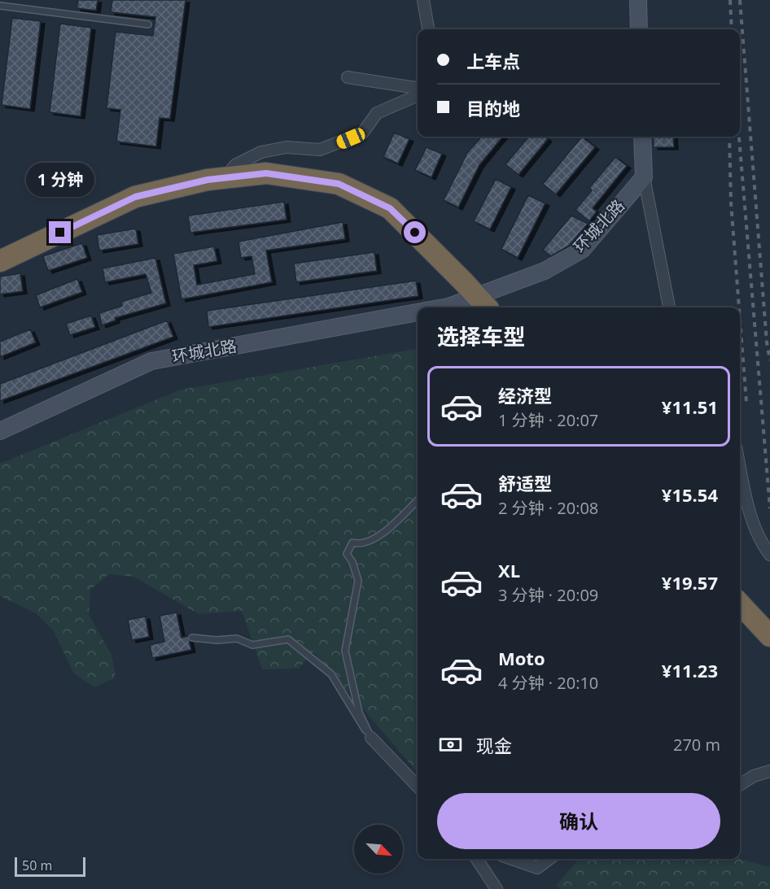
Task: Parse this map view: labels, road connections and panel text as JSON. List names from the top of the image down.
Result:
{
  "streets": {
    "street": ["环城北路"]
  },
  "scale_bar": "50 m",
  "north": "bottom right",
  "page": {
    "banner": ["上车点", "目的地"],
    "bubble": "1 分钟",
    "heading": "选择车型",
    "list": [
      {
        "name": "经济型",
        "note": "1 分钟 · 20:07",
        "value": "¥11.51"
      },
      {
        "name": "舒适型",
        "note": "2 分钟 · 20:08",
        "value": "¥15.54"
      },
      {
        "name": "XL",
        "note": "3 分钟 · 20:09",
        "value": "¥19.57"
      },
      {
        "name": "Moto",
        "note": "4 分钟 · 20:10",
        "value": "¥11.23"
      }
    ],
    "pay": ["现金", "270 m"],
    "buttons": "确认",
    "scale": "50 m"
  }
}
